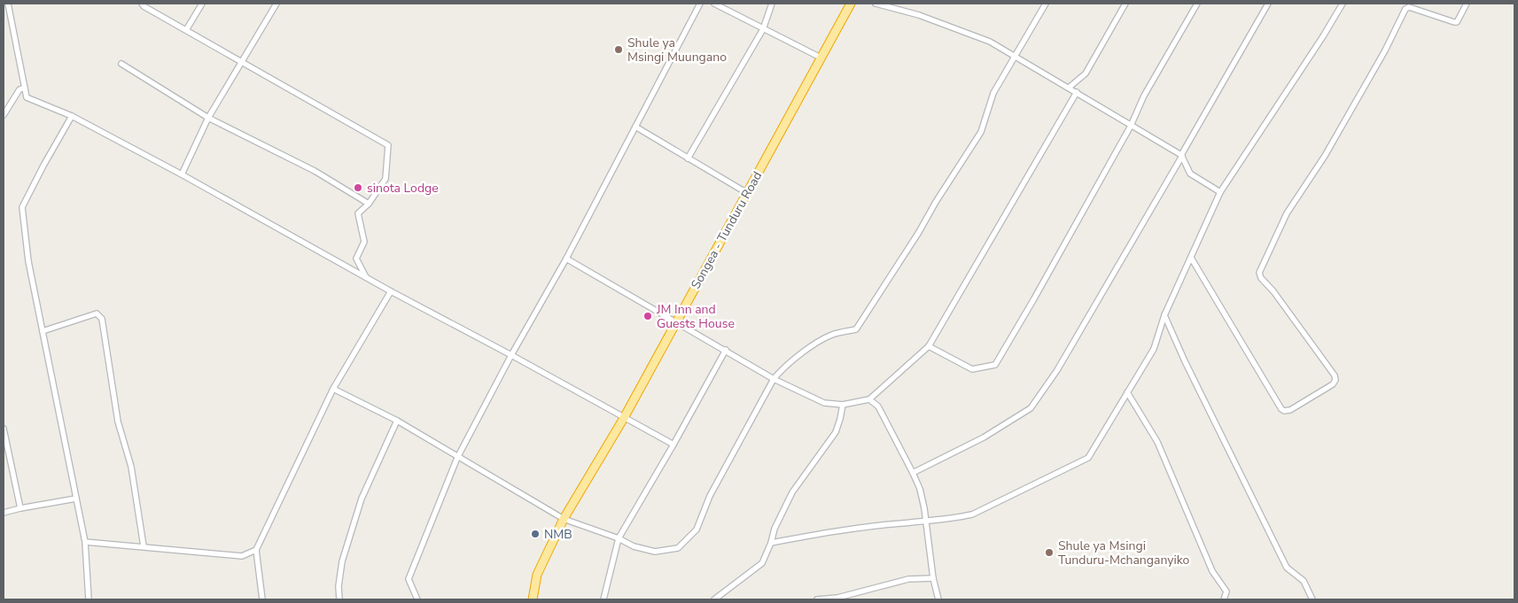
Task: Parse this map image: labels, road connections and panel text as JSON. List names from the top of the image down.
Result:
{
  "streets": {
    "highway": ["Songea - Tunduru Road"]
  },
  "places": [
    "Shule ya Msingi Muungano",
    "sinota Lodge",
    "JM Inn and Guests House",
    "NMB",
    "Shule ya Msingi Tunduru-Mchanganyiko"
  ]
}
